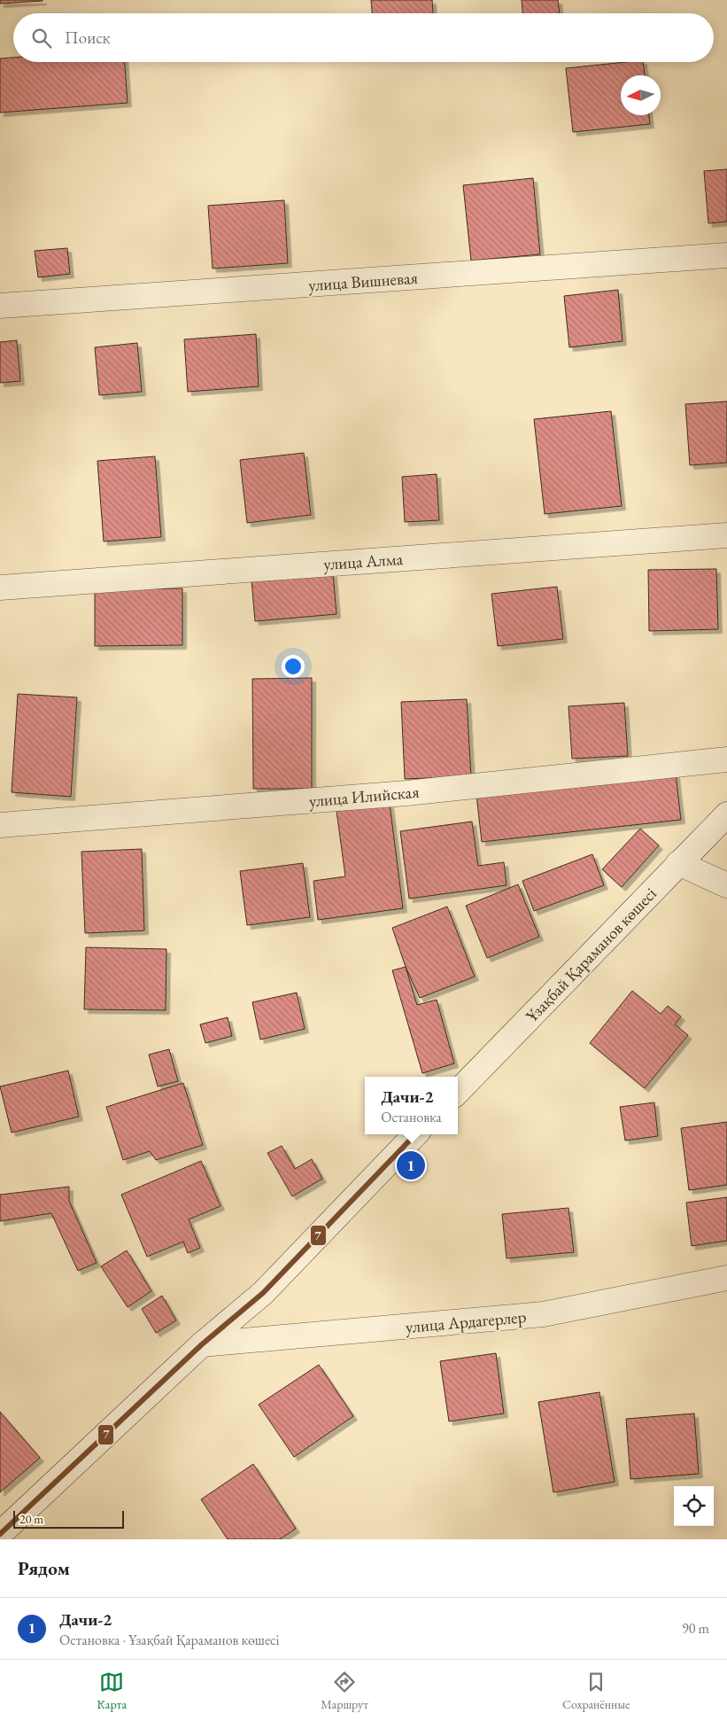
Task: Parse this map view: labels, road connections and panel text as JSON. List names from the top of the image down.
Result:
{
  "streets": {
    "street": [
      "улица Вишневая",
      "улица Алма",
      "улица Илийская",
      "Ұзақбай Қараманов көшесі",
      "улица Ардагерлер"
    ]
  },
  "lines": ["transit line 7"],
  "scale_bar": "20 m",
  "north": "left",
  "page": {
    "search": "Поиск",
    "popup": ["Дачи-2", "Остановка"],
    "pins": "1",
    "scale": "20 m",
    "heading": "Рядом",
    "list": [
      {
        "mark": "1",
        "name": "Дачи-2",
        "note": "Остановка · Ұзақбай Қараманов көшесі",
        "value": "90 m"
      }
    ],
    "nav": ["Карта", "Маршрут", "Сохранённые"]
  }
}
